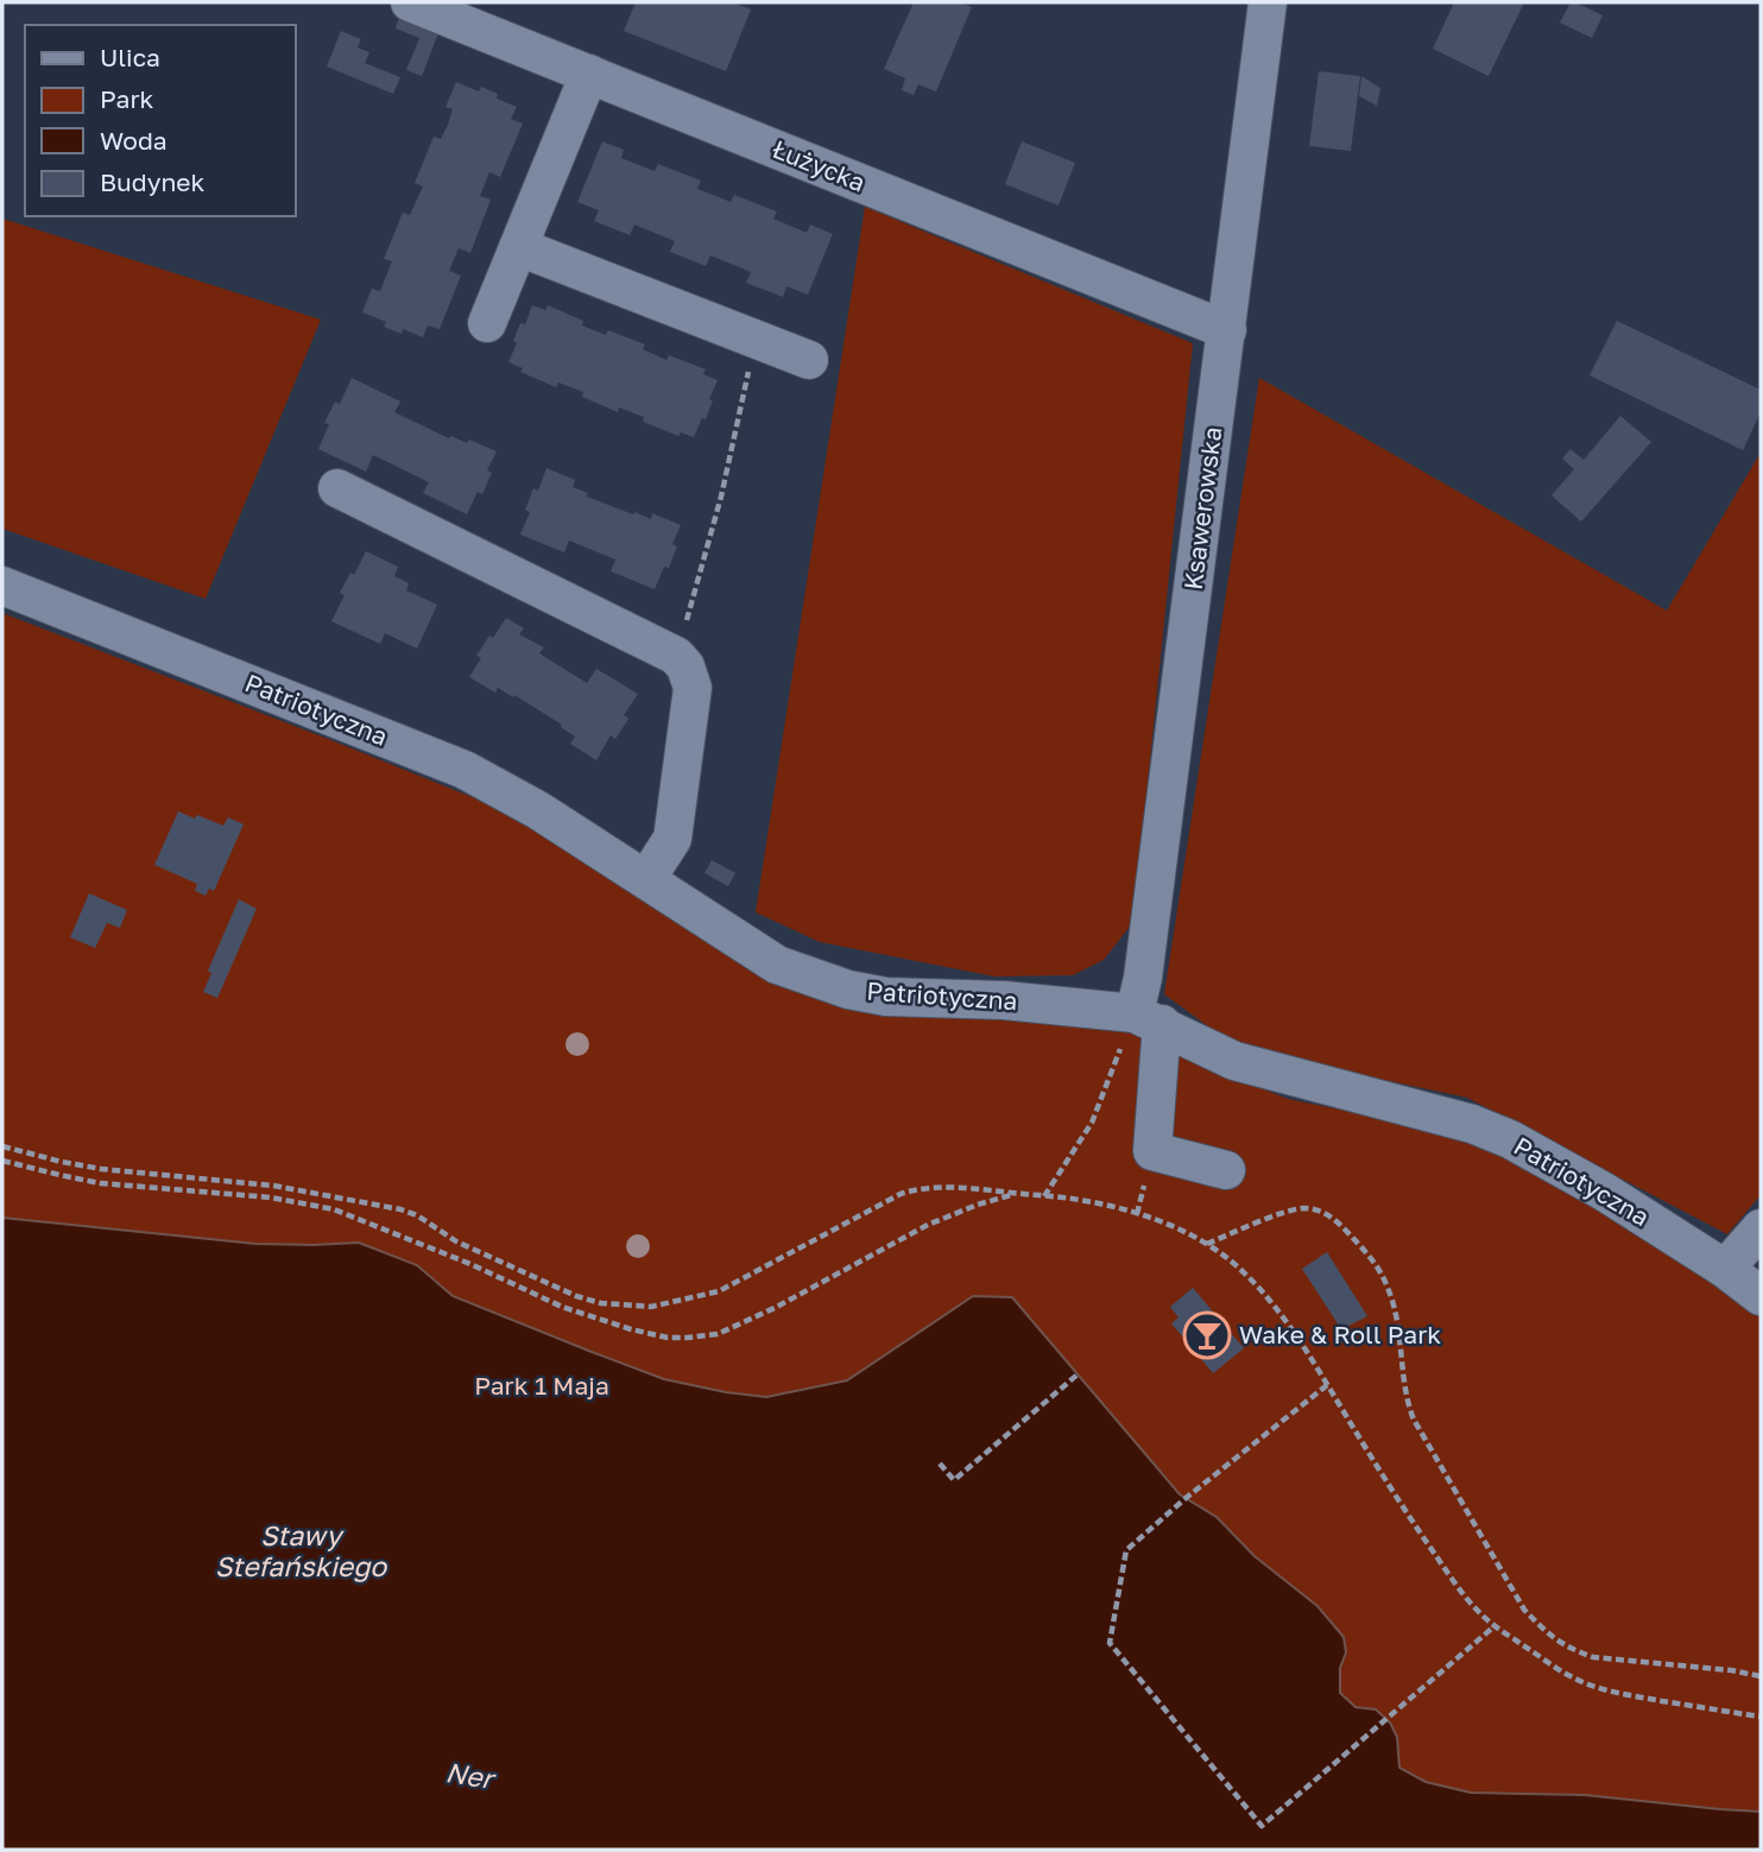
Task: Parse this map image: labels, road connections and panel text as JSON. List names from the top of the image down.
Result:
{
  "streets": {
    "street": ["Łużycka", "Ksawerowska", "Patriotyczna"]
  },
  "crossings": [
    ["Łużycka", "Ksawerowska"],
    ["Ksawerowska", "Patriotyczna"]
  ],
  "water": ["Stawy Stefańskiego", "Ner"],
  "parks": ["Park 1 Maja"],
  "places": {
    "bar": ["Wake & Roll Park"]
  },
  "legend": [
    "Ulica",
    "Park",
    "Woda",
    "Budynek"
  ]
}
